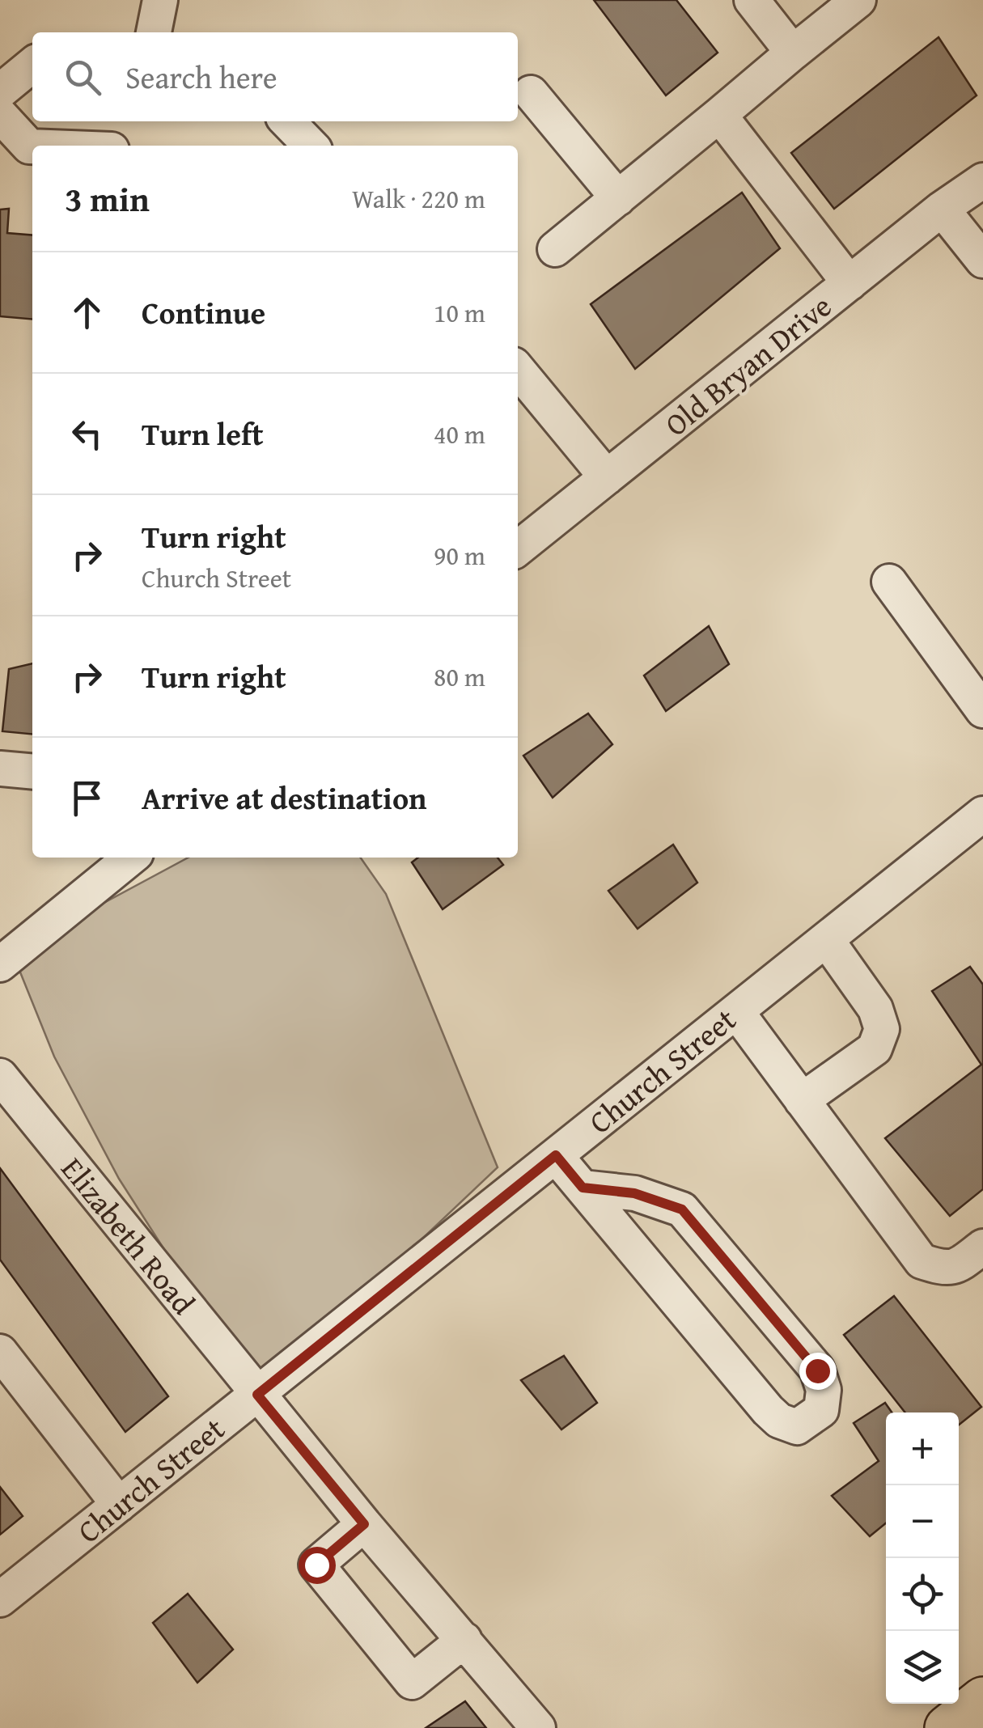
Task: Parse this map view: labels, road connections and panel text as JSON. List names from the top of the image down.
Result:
{
  "streets": {
    "street": ["Old Bryan Drive", "Church Street", "Elizabeth Road"]
  },
  "crossings": [
    ["Church Street", "Elizabeth Road"]
  ],
  "page": {
    "search": "Search here",
    "heading": ["3 min", "Walk · 220 m"],
    "list": [
      ["Continue", "10 m"],
      ["Turn left", "40 m"],
      ["Turn right", "Church Street", "90 m"],
      ["Turn right", "80 m"],
      "Arrive at destination"
    ],
    "map_buttons": ["+", "−"]
  }
}
